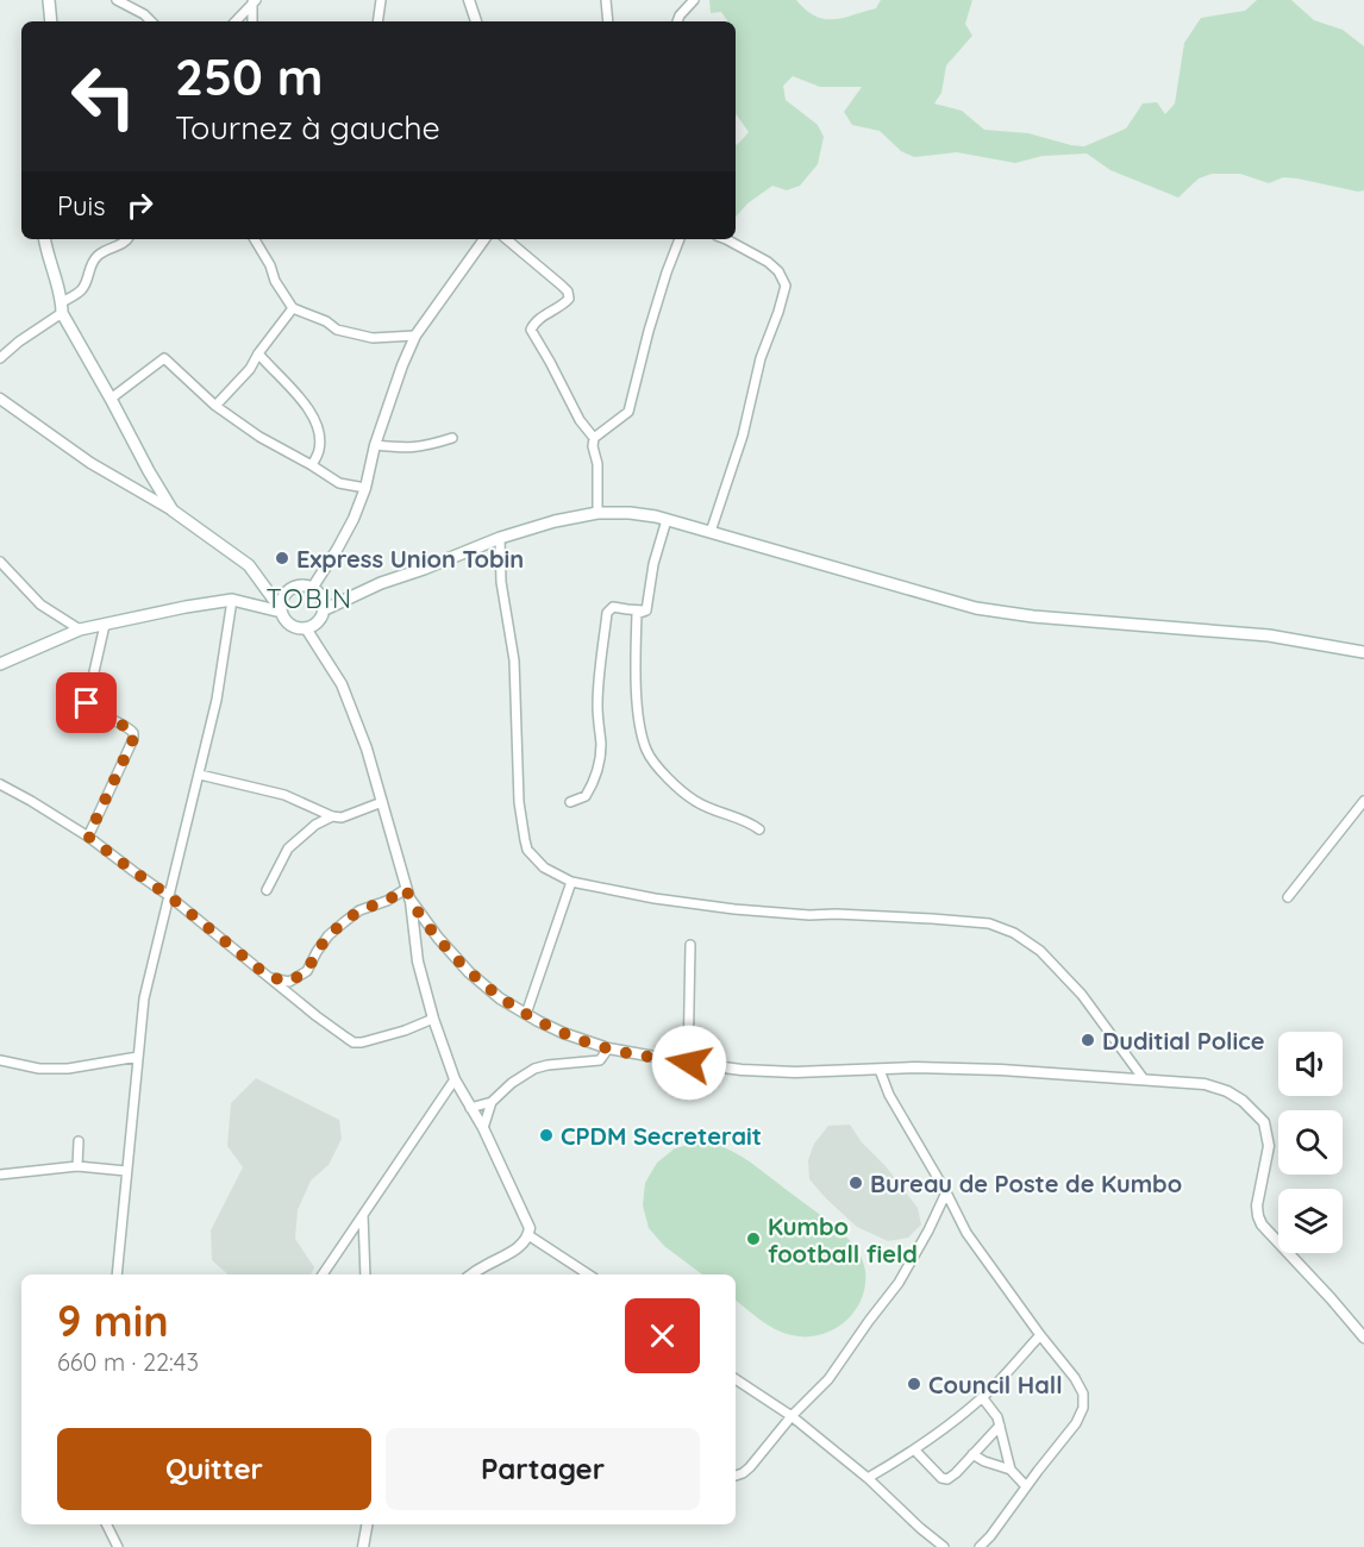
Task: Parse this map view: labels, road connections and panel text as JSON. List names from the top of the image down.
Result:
{
  "districts": ["TOBIN"],
  "places": [
    "Express Union Tobin",
    "Duditial Police",
    "CPDM Secreterait",
    "Bureau de Poste de Kumbo",
    "Kumbo football field",
    "Council Hall"
  ],
  "page": {
    "turn": ["250 m", "Tournez à gauche"],
    "then": "Puis",
    "heading": ["9 min", "660 m · 22:43"],
    "buttons": ["Quitter", "Partager"]
  }
}
